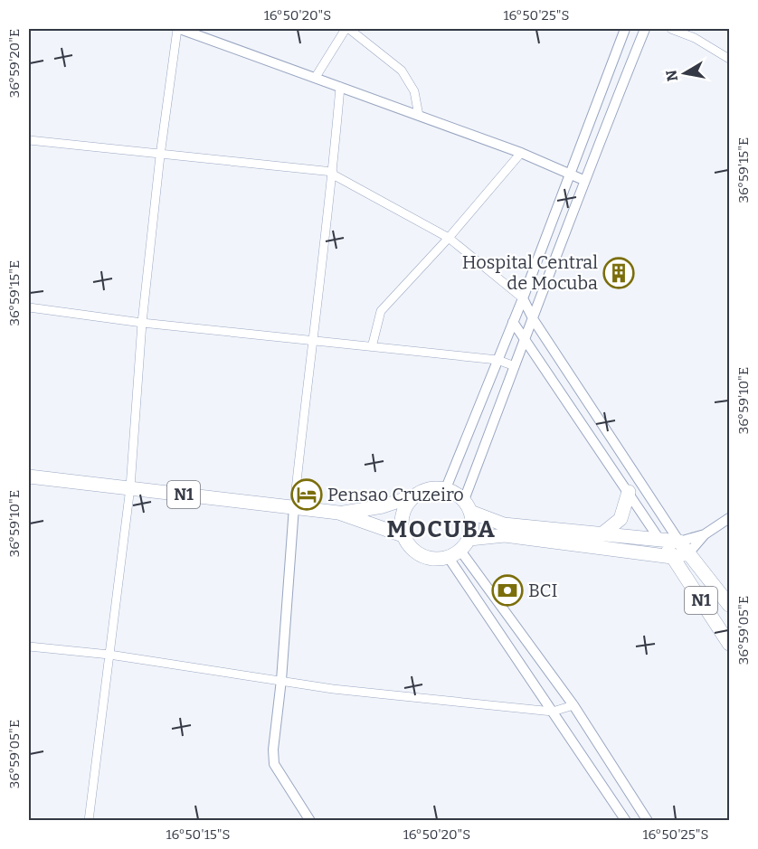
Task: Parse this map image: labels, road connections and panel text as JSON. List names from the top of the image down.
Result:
{
  "streets": {
    "highway": ["N1"]
  },
  "districts": ["MOCUBA"],
  "places": {
    "building": ["Hospital Central de Mocuba"],
    "hotel": ["Pensao Cruzeiro"],
    "bank": ["BCI"]
  },
  "north": "left",
  "coordinates": [
    "16°50'20\"S",
    "16°50'25\"S",
    "36°59'20\"E",
    "36°59'15\"E",
    "36°59'10\"E",
    "36°59'05\"E",
    "16°50'15\"S"
  ]
}
